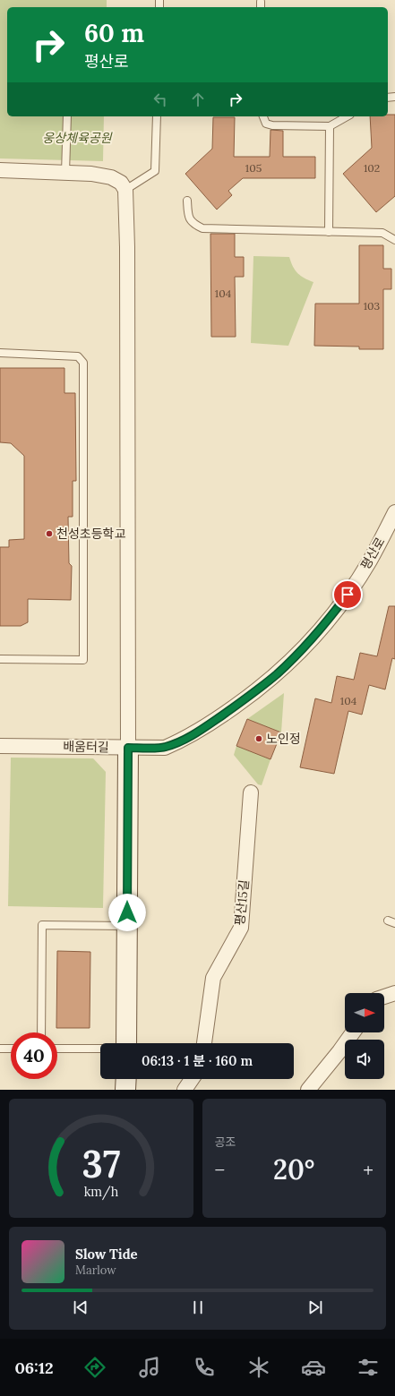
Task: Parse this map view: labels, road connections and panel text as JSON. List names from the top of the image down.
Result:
{
  "streets": {
    "street": ["평산로", "배움터길", "평산15길"]
  },
  "crossings": [
    ["평산로", "배움터길"]
  ],
  "parks": ["웅상체육공원"],
  "places": ["천성초등학교", "노인정"],
  "house_numbers": [
    "105",
    "102",
    "104",
    "103",
    "104"
  ],
  "north": "right",
  "page": {
    "turn": ["60 m", "평산로"],
    "limit": "40",
    "trip": "06:13 · 1 분 · 160 m",
    "tile": "공조",
    "heat": ["−", "20°", "+"],
    "song": ["Slow Tide", "Marlow"],
    "tabs": "06:12",
    "gauge": ["37", "km/h"]
  }
}
